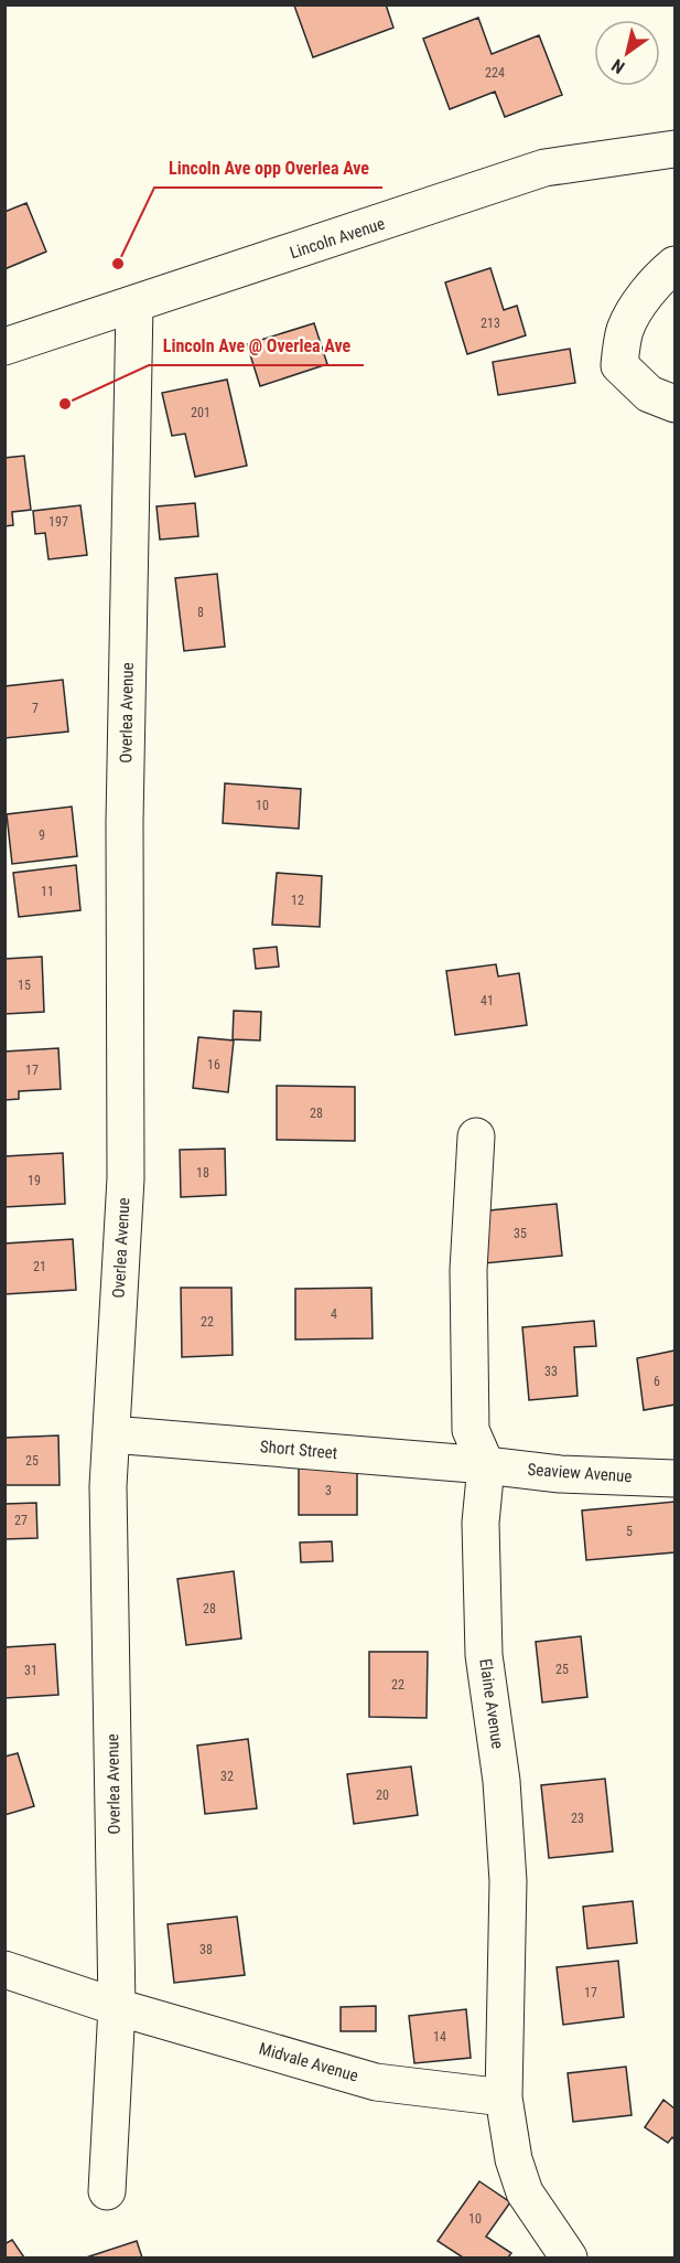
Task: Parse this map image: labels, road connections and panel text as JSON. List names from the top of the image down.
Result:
{
  "streets": {
    "street": [
      "Lincoln Avenue",
      "Overlea Avenue",
      "Short Street",
      "Seaview Avenue",
      "Elaine Avenue",
      "Midvale Avenue"
    ]
  },
  "crossings": [
    ["Lincoln Avenue", "Overlea Avenue"],
    ["Overlea Avenue", "Short Street"],
    ["Overlea Avenue", "Midvale Avenue"],
    ["Short Street", "Seaview Avenue"],
    ["Short Street", "Elaine Avenue"],
    ["Seaview Avenue", "Elaine Avenue"],
    ["Elaine Avenue", "Midvale Avenue"]
  ],
  "places": ["Lincoln Ave opp Overlea Ave", "Lincoln Ave @ Overlea Ave"],
  "house_numbers": [
    "224",
    "213",
    "201",
    "197",
    "8",
    "7",
    "10",
    "9",
    "11",
    "12",
    "15",
    "41",
    "16",
    "17",
    "28",
    "18",
    "19",
    "35",
    "21",
    "4",
    "22",
    "33",
    "6",
    "25",
    "3",
    "27",
    "5",
    "28",
    "25",
    "31",
    "22",
    "32",
    "20",
    "23",
    "38",
    "17",
    "14",
    "10"
  ],
  "north": "bottom left"
}
